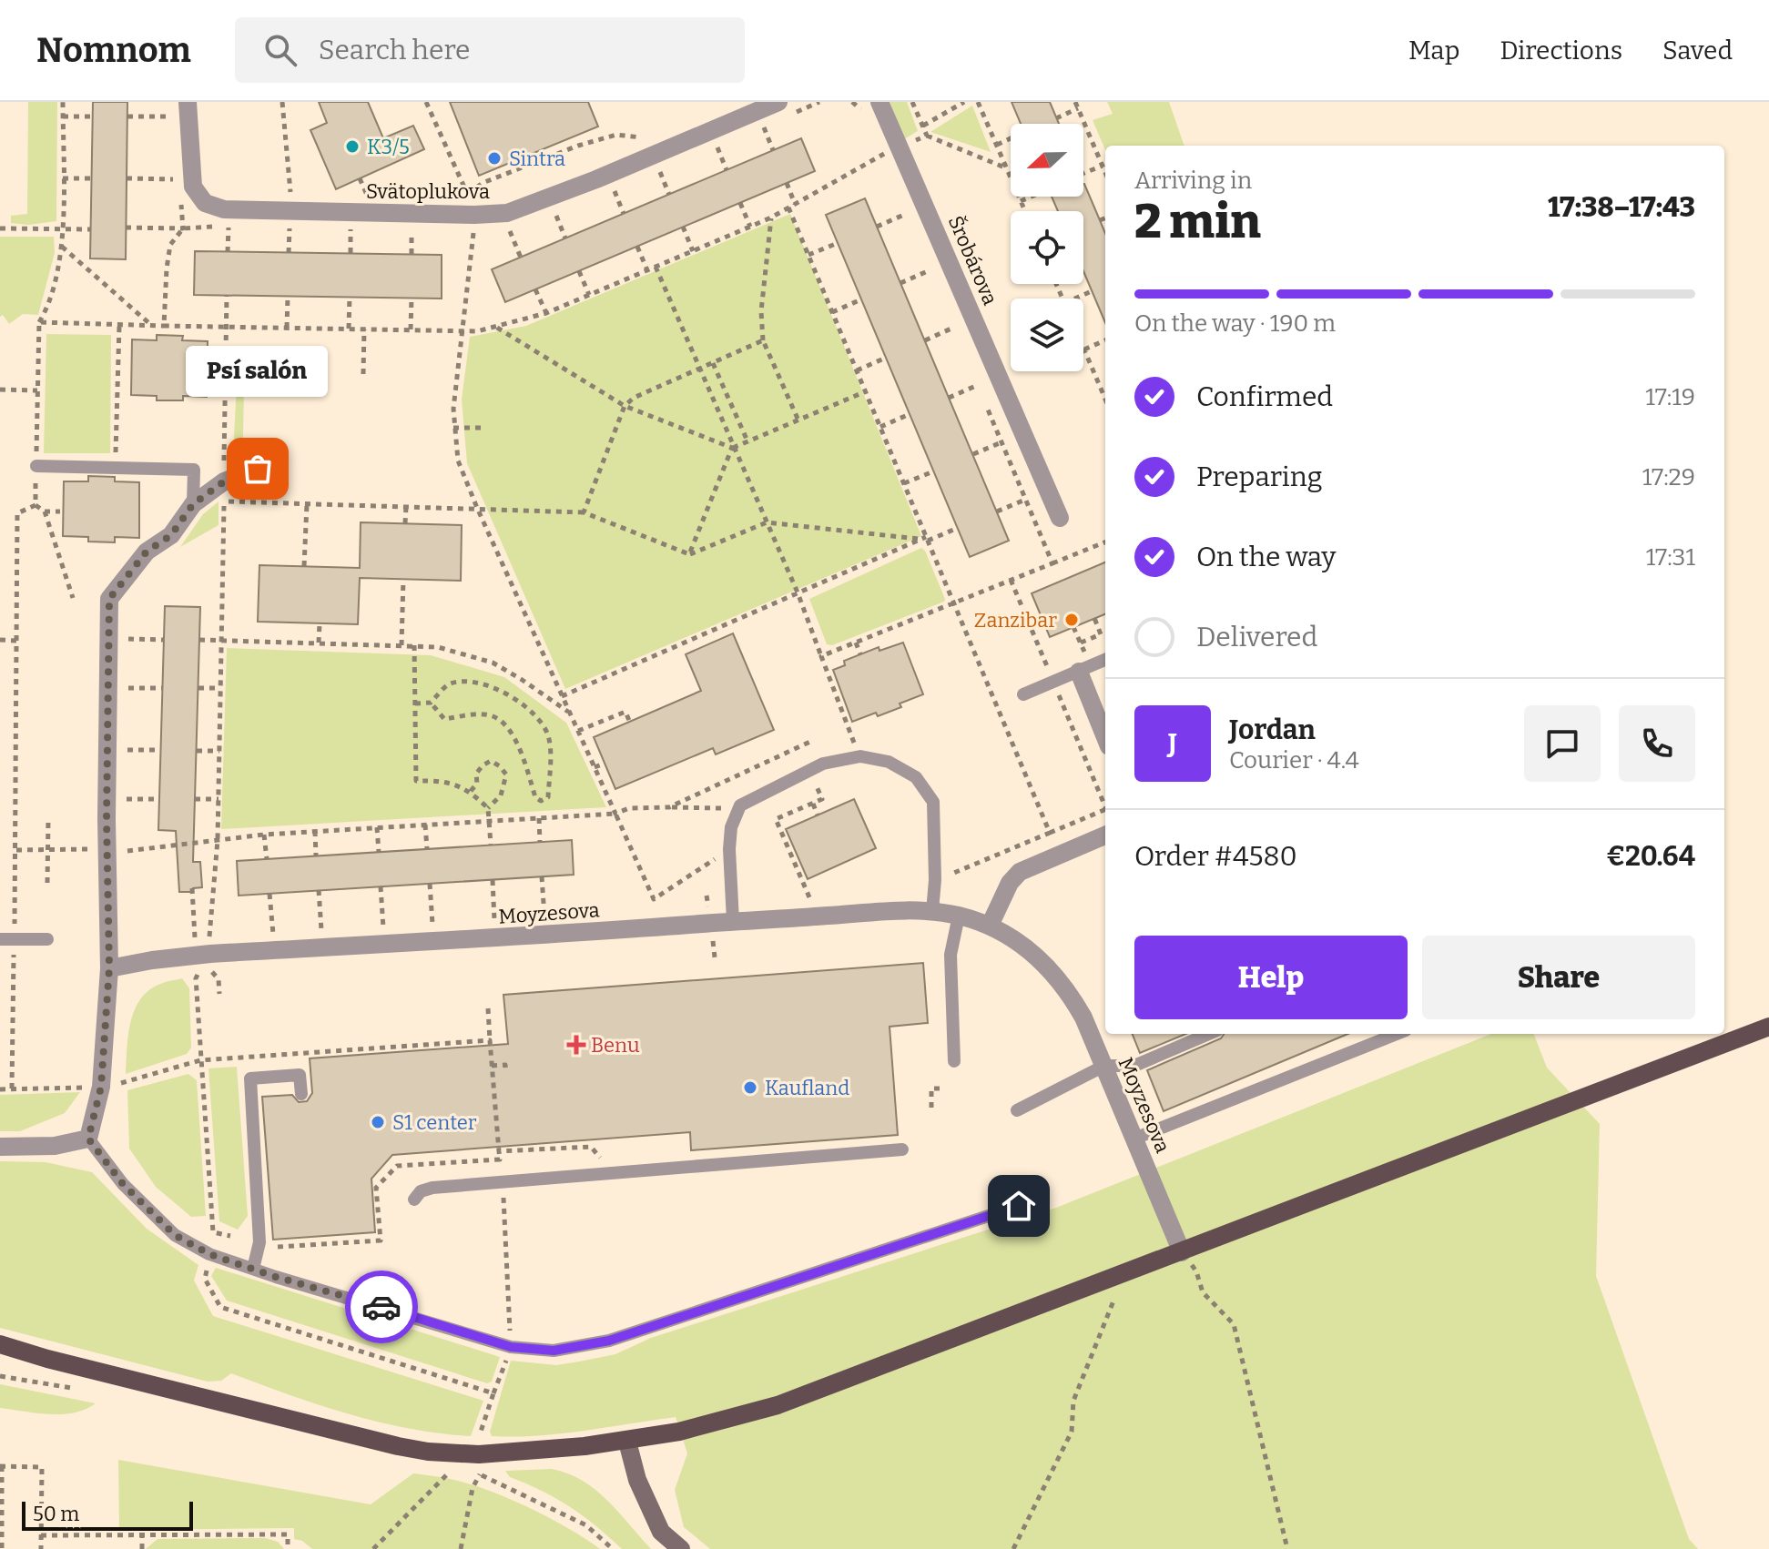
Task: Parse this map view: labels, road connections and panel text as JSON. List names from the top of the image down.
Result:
{
  "streets": {
    "street": ["Svätoplukova", "Šrobárova", "Moyzesova"]
  },
  "places": {
    "other": [
      "K3/5",
      "Sintra",
      "Psí salón",
      "Zanzibar",
      "Kaufland",
      "S1 center"
    ],
    "health": ["Benu"]
  },
  "scale_bar": "50 m",
  "north": "left",
  "page": {
    "header": "Nomnom",
    "search": "Search here",
    "nav": ["Map", "Directions", "Saved"],
    "heading": ["2 min", "Arriving in", "17:38–17:43"],
    "panel": [
      "Jordan",
      "Courier · 4.4",
      "Order #4580",
      "€20.64"
    ],
    "bar": "On the way · 190 m",
    "bubble": "Psí salón",
    "list": [
      ["Confirmed", "17:19"],
      ["Preparing", "17:29"],
      ["On the way", "17:31"],
      "Delivered"
    ],
    "round": "J",
    "buttons": ["Help", "Share"],
    "scale": "50 m"
  }
}
